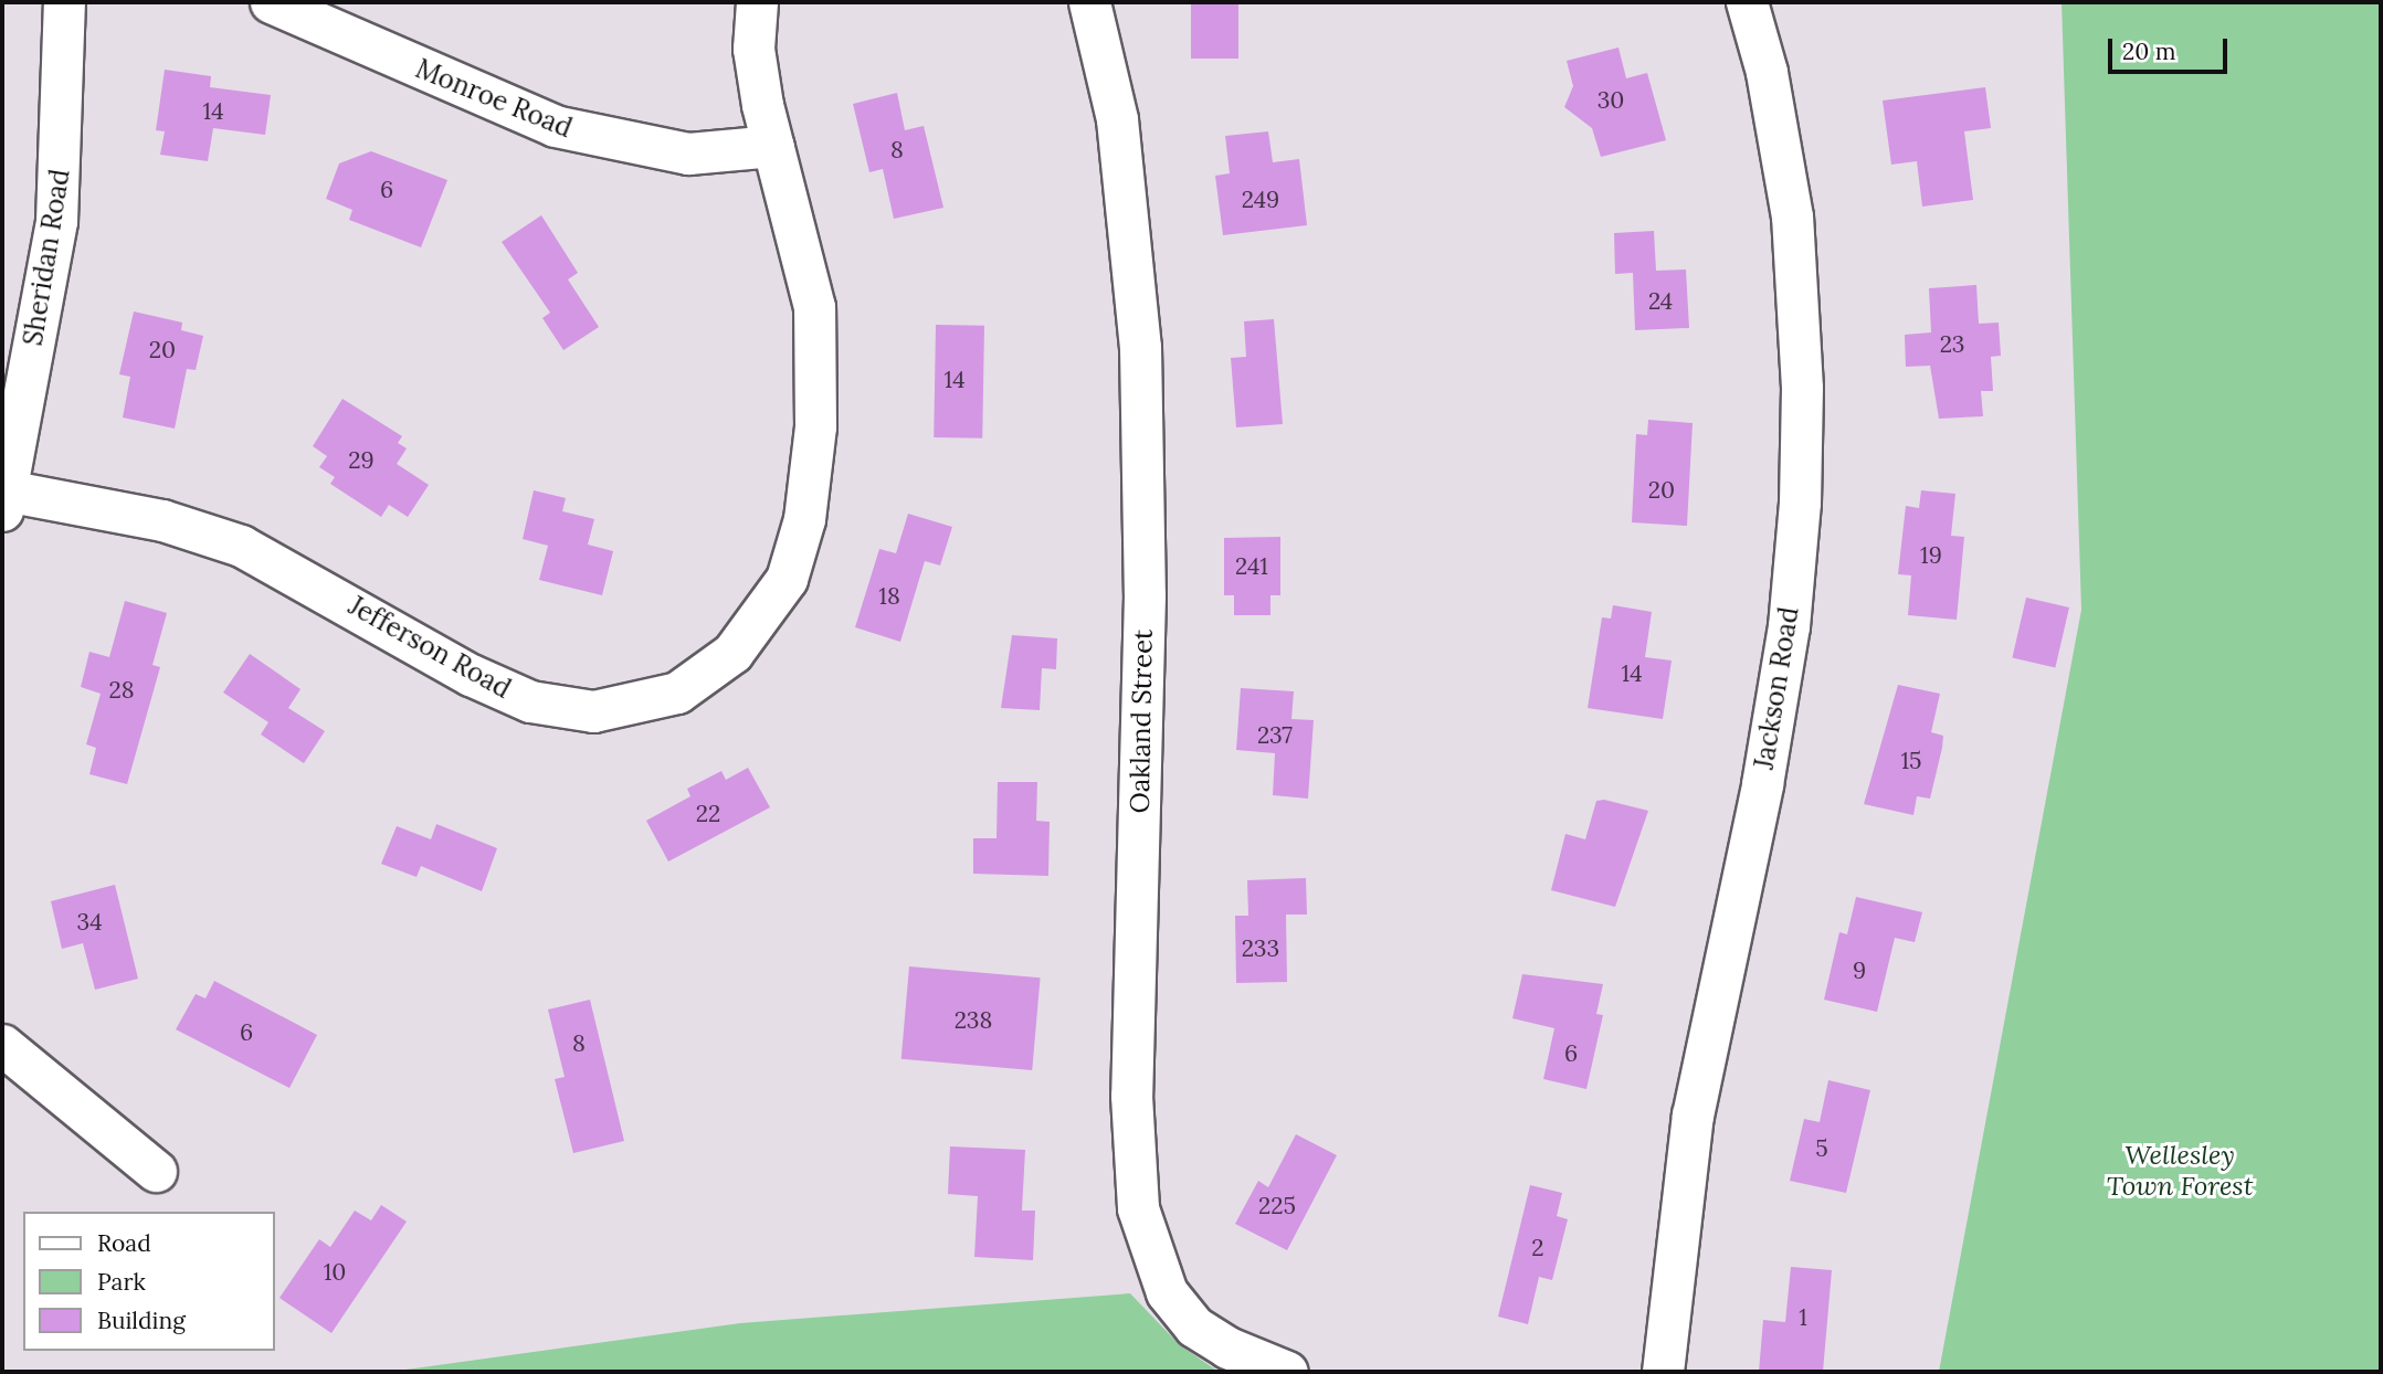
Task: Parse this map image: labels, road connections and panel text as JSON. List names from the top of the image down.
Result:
{
  "streets": {
    "street": [
      "Monroe Road",
      "Sheridan Road",
      "Jefferson Road",
      "Jackson Road",
      "Oakland Street"
    ]
  },
  "crossings": [
    ["Monroe Road", "Jefferson Road"],
    ["Sheridan Road", "Jefferson Road"]
  ],
  "parks": ["Wellesley Town Forest"],
  "house_numbers": [
    "30",
    "14",
    "8",
    "6",
    "249",
    "24",
    "23",
    "20",
    "14",
    "29",
    "20",
    "19",
    "241",
    "18",
    "14",
    "28",
    "237",
    "15",
    "22",
    "34",
    "233",
    "9",
    "238",
    "6",
    "8",
    "6",
    "5",
    "225",
    "2",
    "10",
    "1"
  ],
  "legend": ["Road", "Park", "Building"],
  "scale_bar": "20 m"
}
